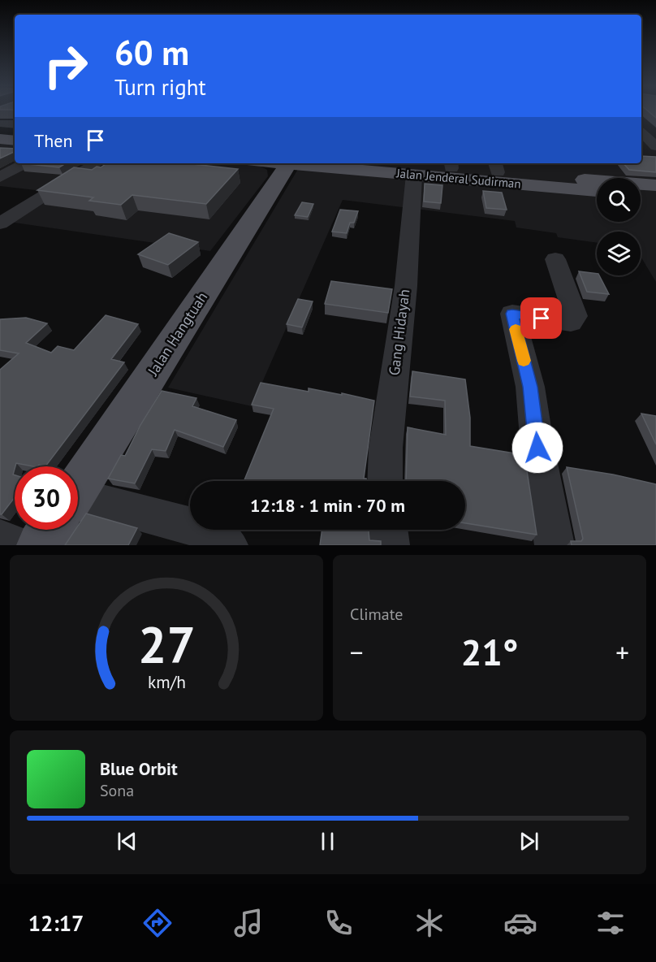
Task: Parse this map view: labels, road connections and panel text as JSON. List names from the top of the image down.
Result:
{
  "streets": {
    "main road": ["Jalan Jenderal Sudirman", "Jalan Hangtuah"],
    "street": ["Gang Hidayah"]
  },
  "crossings": [
    ["Jalan Jenderal Sudirman", "Gang Hidayah"],
    ["Jalan Jenderal Sudirman", "Jalan Hangtuah"]
  ],
  "page": {
    "turn": ["60 m", "Turn right"],
    "then": "Then",
    "limit": "30",
    "trip": "12:18 · 1 min · 70 m",
    "tile": "Climate",
    "heat": ["−", "21°", "+"],
    "song": ["Blue Orbit", "Sona"],
    "tabs": "12:17",
    "gauge": ["27", "km/h"]
  }
}
